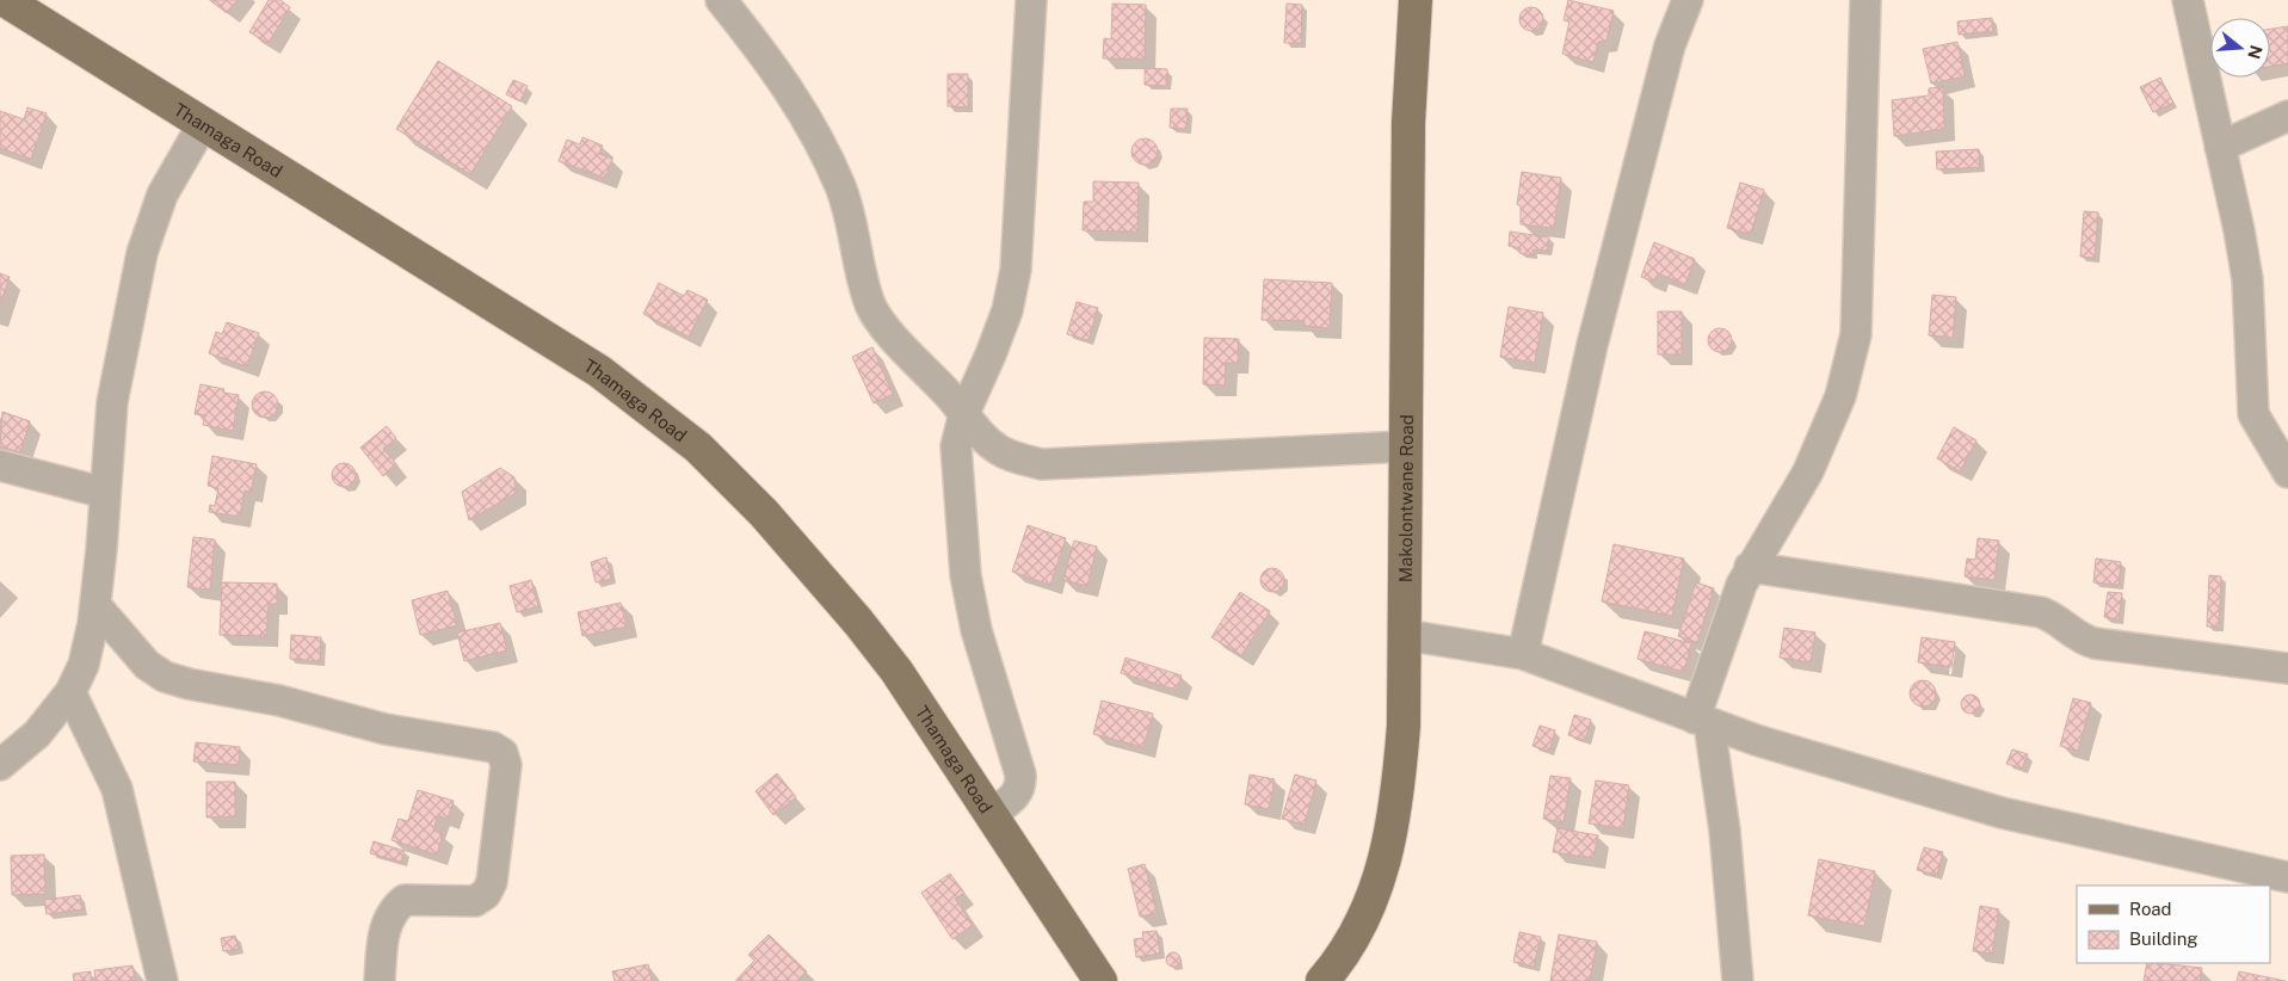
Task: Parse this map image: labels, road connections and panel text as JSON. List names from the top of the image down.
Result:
{
  "streets": {
    "main road": ["Thamaga Road", "Makolontwane Road"]
  },
  "legend": ["Road", "Building"],
  "north": "right"
}
